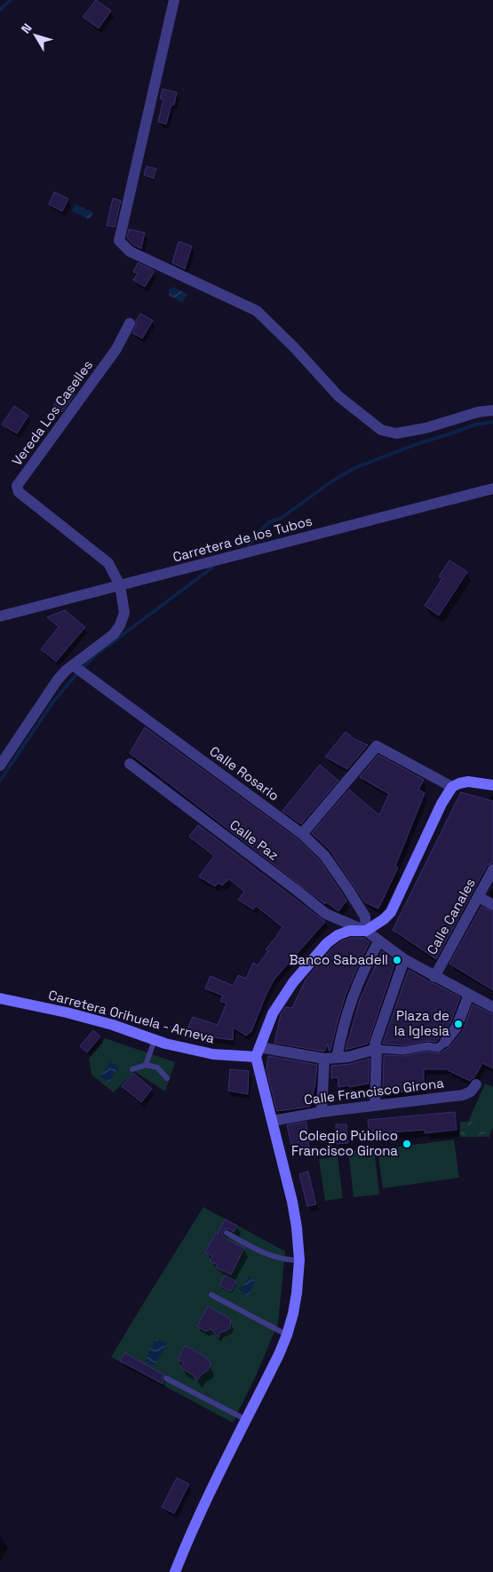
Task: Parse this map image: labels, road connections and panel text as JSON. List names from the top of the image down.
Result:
{
  "streets": {
    "main road": ["Carretera Orihuela - Arneva"],
    "street": [
      "Vereda Los Caselles",
      "Carretera de los Tubos",
      "Calle Rosario",
      "Calle Paz",
      "Calle Canales",
      "Calle Francisco Girona"
    ]
  },
  "crossings": [
    ["Vereda Los Caselles", "Carretera de los Tubos"],
    ["Calle Rosario", "Calle Paz"],
    ["Calle Paz", "Calle Canales"]
  ],
  "places": ["Banco Sabadell", "Plaza de la Iglesia", "Colegio Público Francisco Girona"],
  "north": "top left"
}
